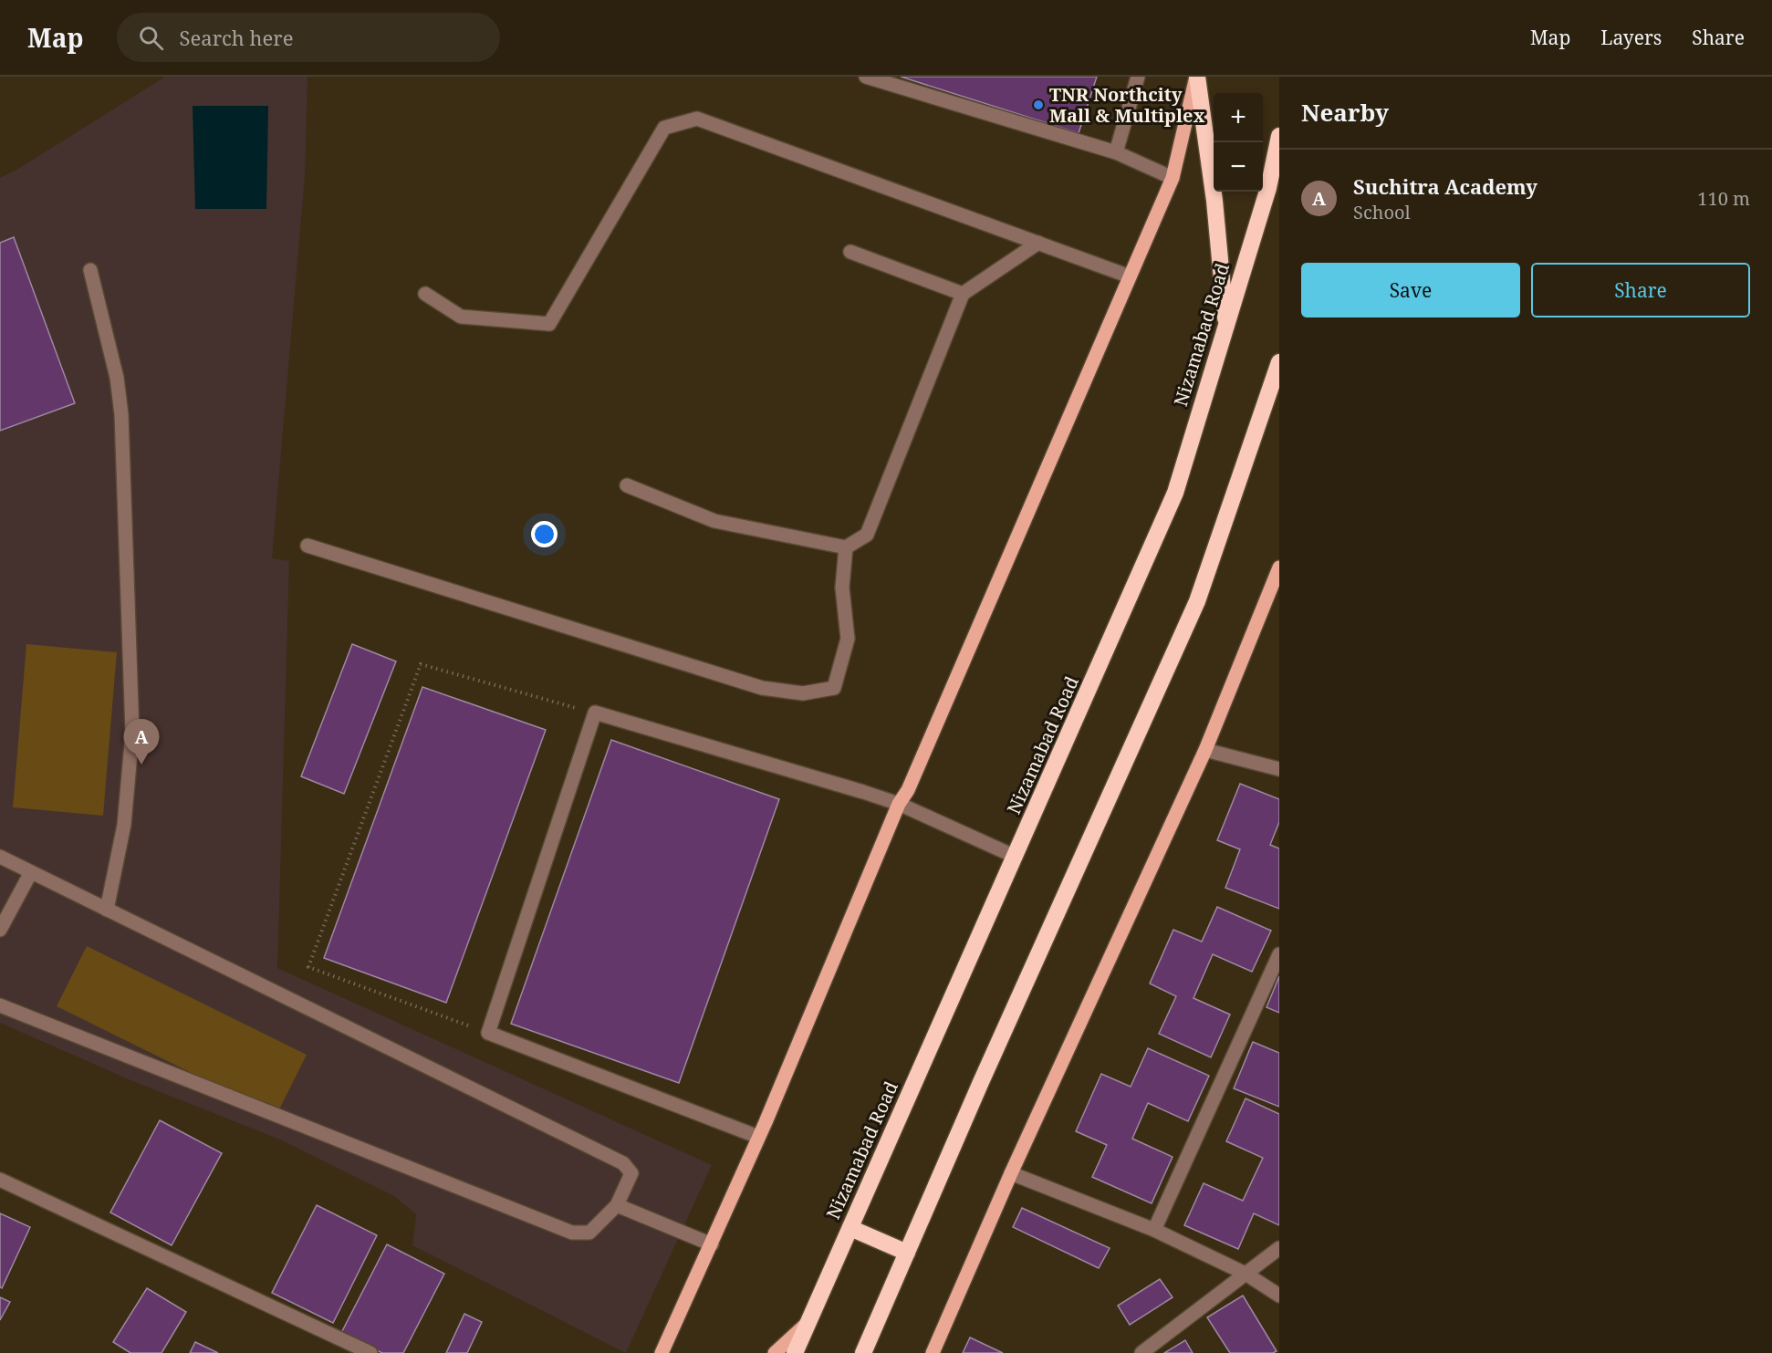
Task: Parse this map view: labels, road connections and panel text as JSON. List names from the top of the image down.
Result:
{
  "streets": {
    "highway": ["Nizamabad Road"]
  },
  "places": ["TNR Northcity Mall & Multiplex"],
  "page": {
    "header": "Map",
    "search": "Search here",
    "nav": ["Map", "Layers", "Share"],
    "heading": "Nearby",
    "map_buttons": ["+", "−"],
    "list": [
      {
        "mark": "A",
        "name": "Suchitra Academy",
        "note": "School",
        "value": "110 m"
      }
    ],
    "buttons": ["Save", "Share"],
    "pins": "A"
  }
}
